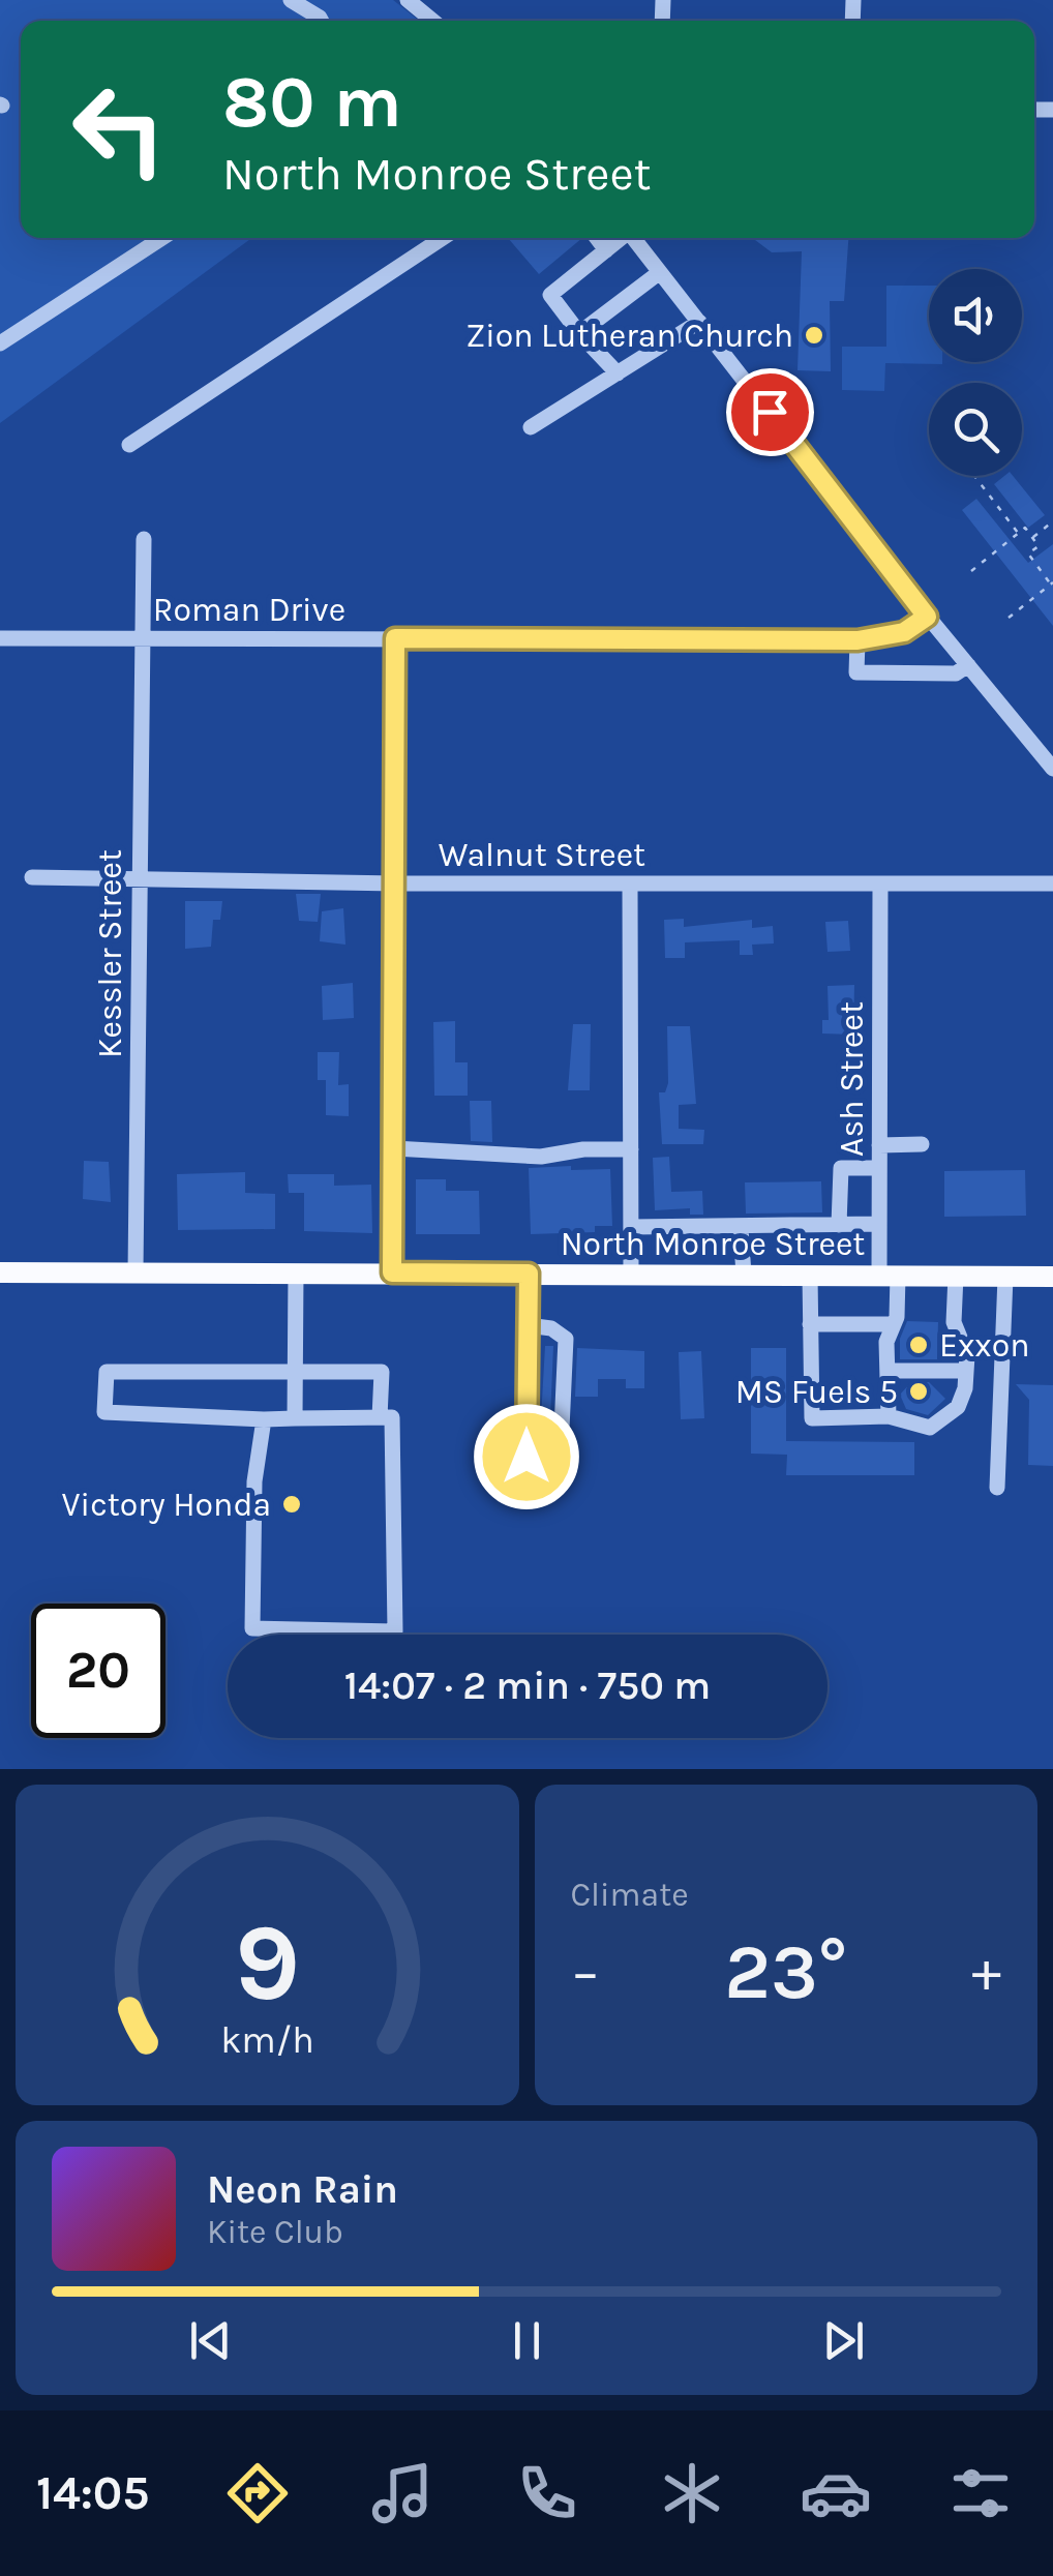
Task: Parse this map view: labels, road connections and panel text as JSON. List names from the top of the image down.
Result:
{
  "streets": {
    "main road": ["North Monroe Street"],
    "street": [
      "Roman Drive",
      "Walnut Street",
      "Kessler Street",
      "Ash Street"
    ]
  },
  "crossings": [
    ["Roman Drive", "Kessler Street"],
    ["Walnut Street", "Kessler Street"],
    ["Walnut Street", "Ash Street"],
    ["Kessler Street", "North Monroe Street"],
    ["Ash Street", "North Monroe Street"]
  ],
  "places": [
    "Zion Lutheran Church",
    "Exxon",
    "MS Fuels 5",
    "Victory Honda"
  ],
  "page": {
    "turn": ["80 m", "North Monroe Street"],
    "limit": "20",
    "trip": "14:07 · 2 min · 750 m",
    "tile": "Climate",
    "heat": ["−", "23°", "+"],
    "song": ["Neon Rain", "Kite Club"],
    "tabs": "14:05",
    "gauge": ["9", "km/h"]
  }
}
